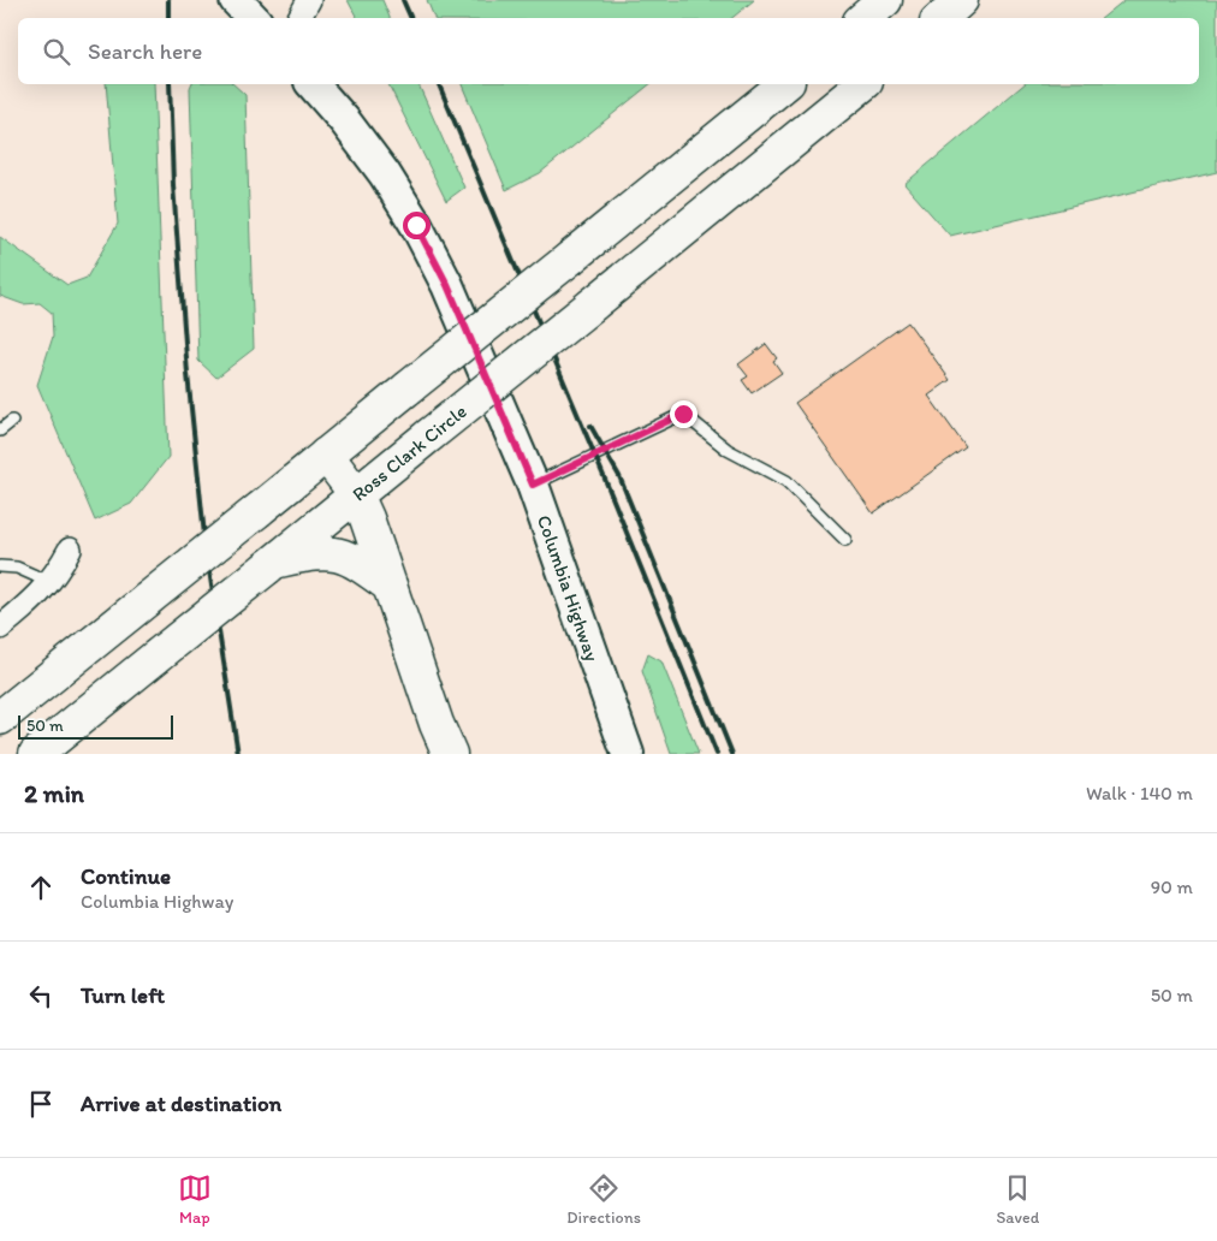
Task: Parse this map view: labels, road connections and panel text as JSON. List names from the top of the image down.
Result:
{
  "streets": {
    "highway": ["Ross Clark Circle"],
    "main road": ["Columbia Highway"]
  },
  "scale_bar": "50 m",
  "page": {
    "search": "Search here",
    "scale": "50 m",
    "heading": ["2 min", "Walk · 140 m"],
    "list": [
      ["Continue", "Columbia Highway", "90 m"],
      ["Turn left", "50 m"],
      "Arrive at destination"
    ],
    "nav": ["Map", "Directions", "Saved"]
  }
}
